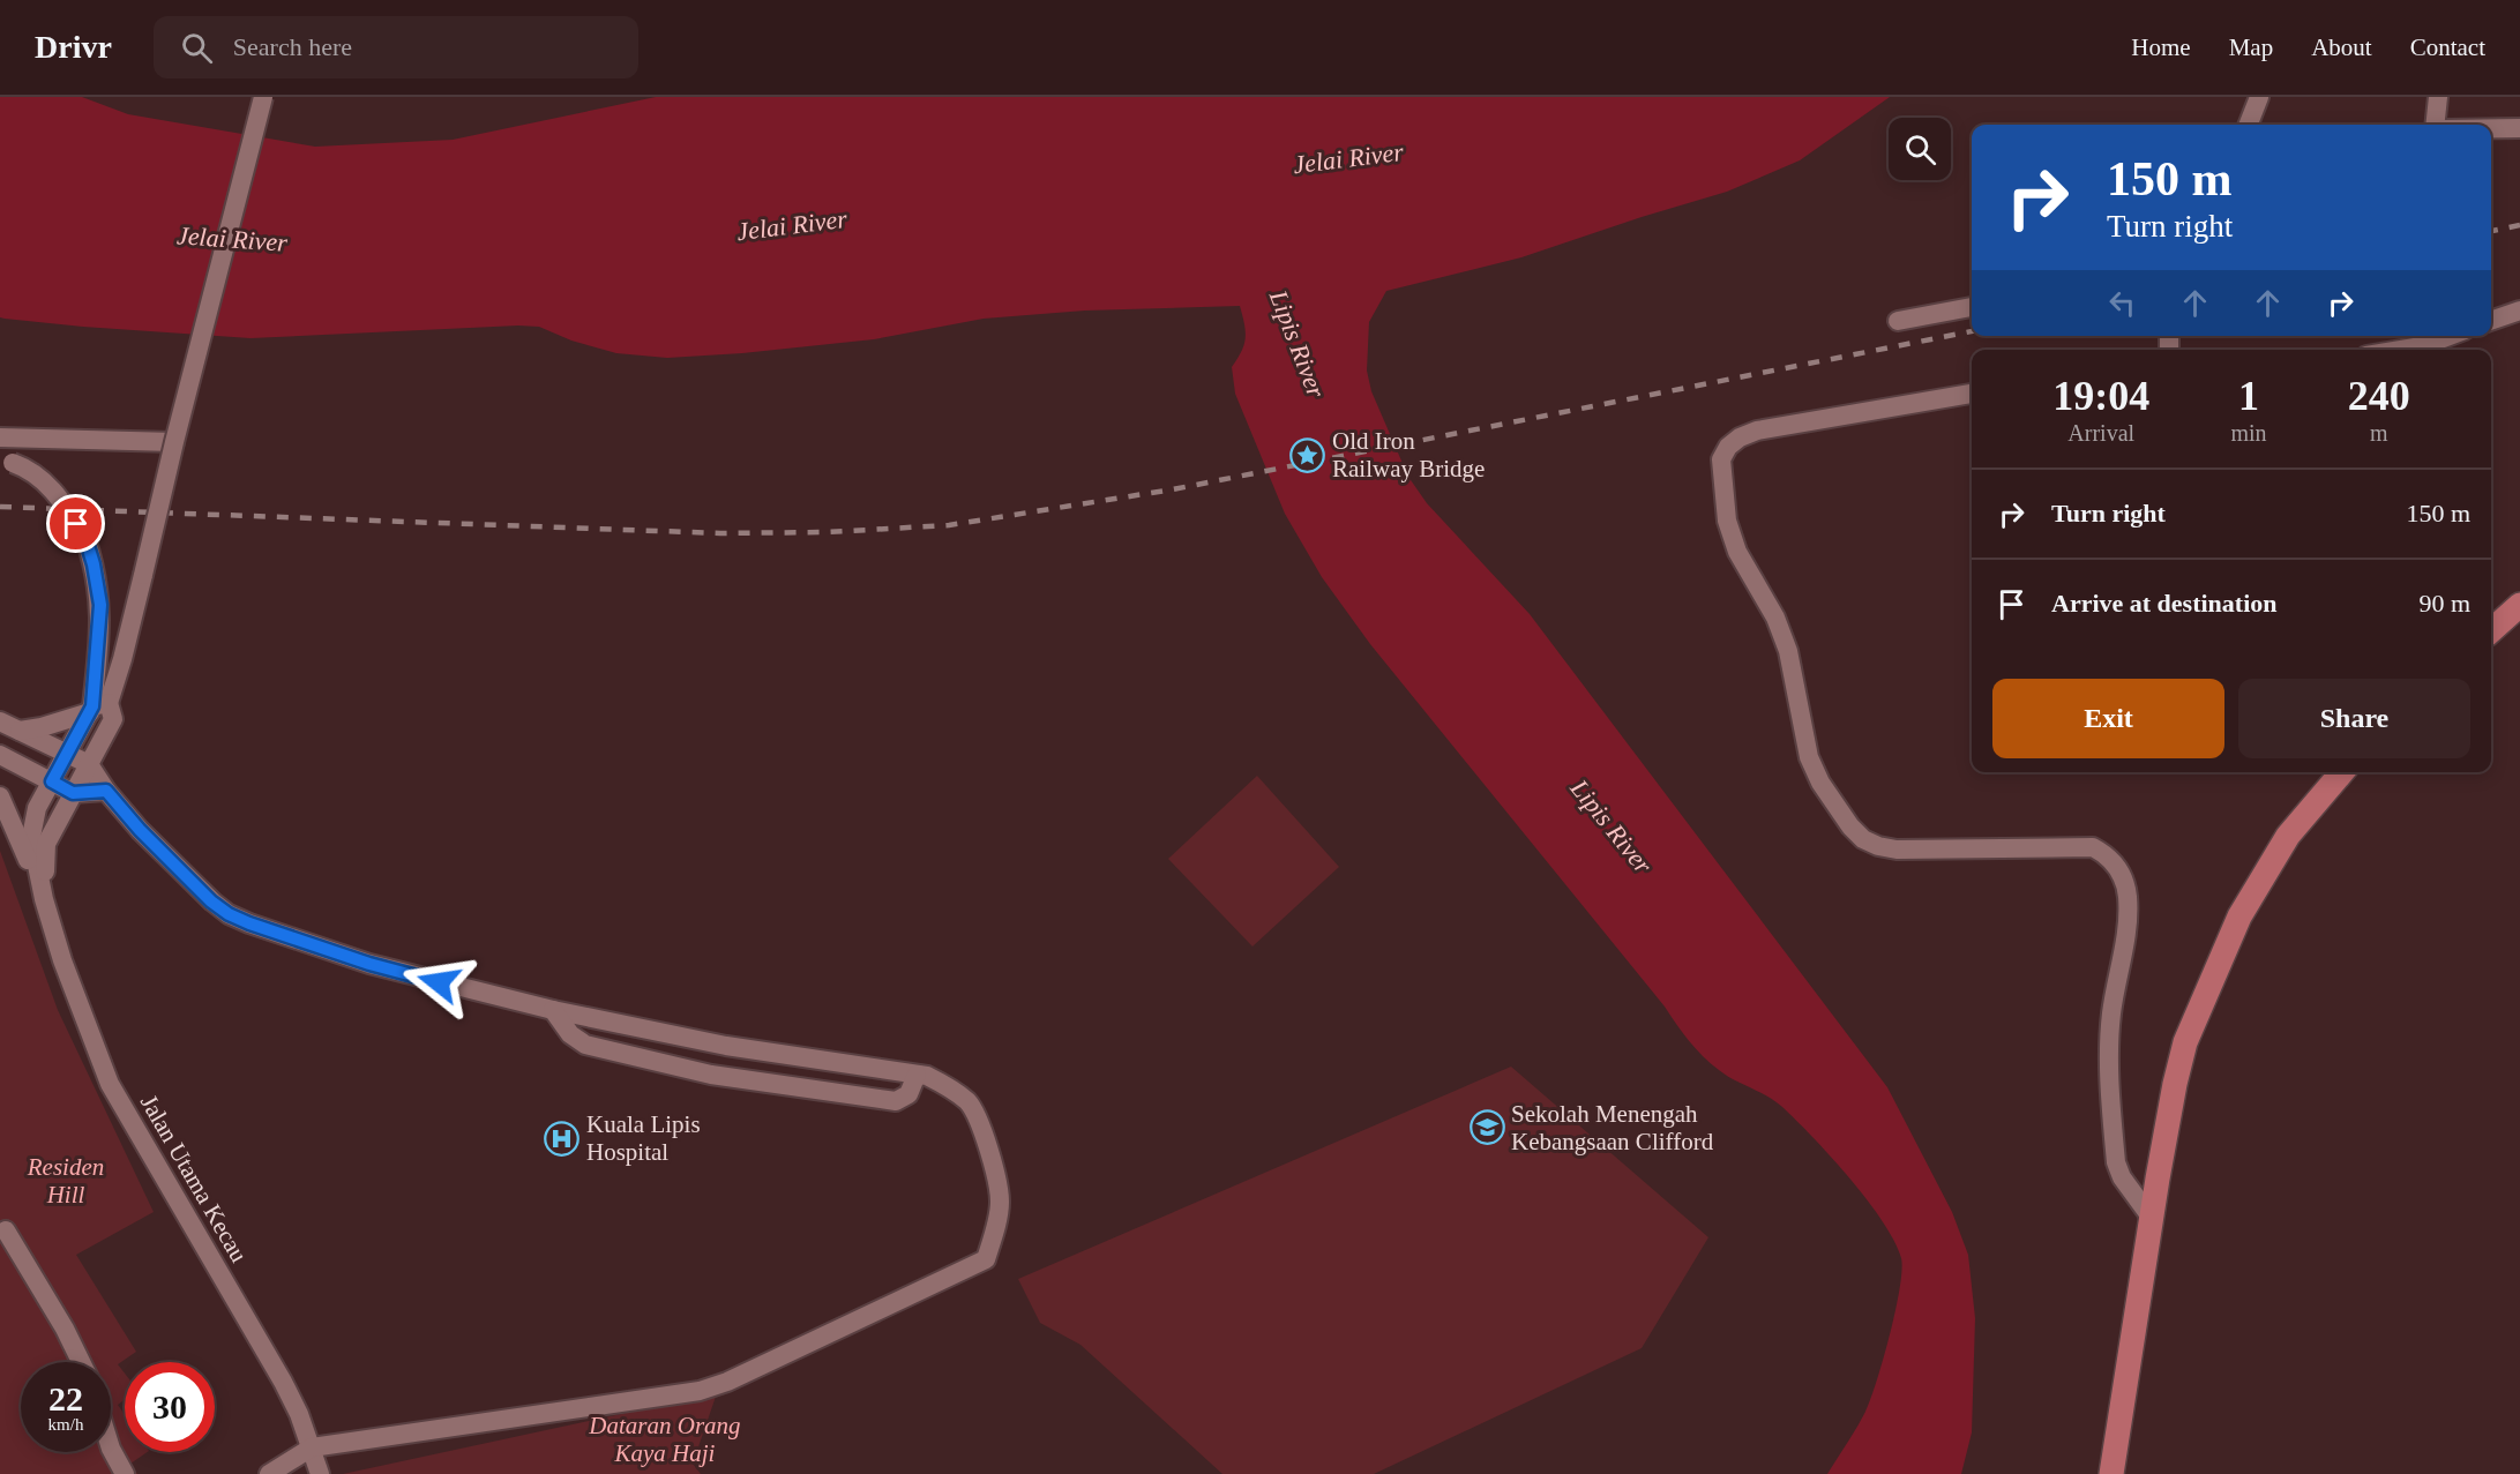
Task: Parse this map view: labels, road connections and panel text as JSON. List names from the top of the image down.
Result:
{
  "streets": {
    "street": ["Jalan Utama Kecau"]
  },
  "water": ["Jelai River", "Lipis River"],
  "parks": ["Residen Hill", "Dataran Orang Kaya Haji"],
  "places": {
    "place": ["Old Iron Railway Bridge"],
    "school or university": ["Sekolah Menengah Kebangsaan Clifford"],
    "hospital": ["Kuala Lipis Hospital"]
  },
  "page": {
    "header": "Drivr",
    "search": "Search here",
    "nav": [
      "Home",
      "Map",
      "About",
      "Contact"
    ],
    "turn": ["150 m", "Turn right"],
    "eta": [
      "19:04",
      "Arrival",
      "1",
      "min",
      "240",
      "m"
    ],
    "list": [
      {
        "name": "Turn right",
        "value": "150 m"
      },
      {
        "name": "Arrive at destination",
        "value": "90 m"
      }
    ],
    "buttons": ["Exit", "Share"],
    "speed": "22 km/h",
    "limit": "30"
  }
}
